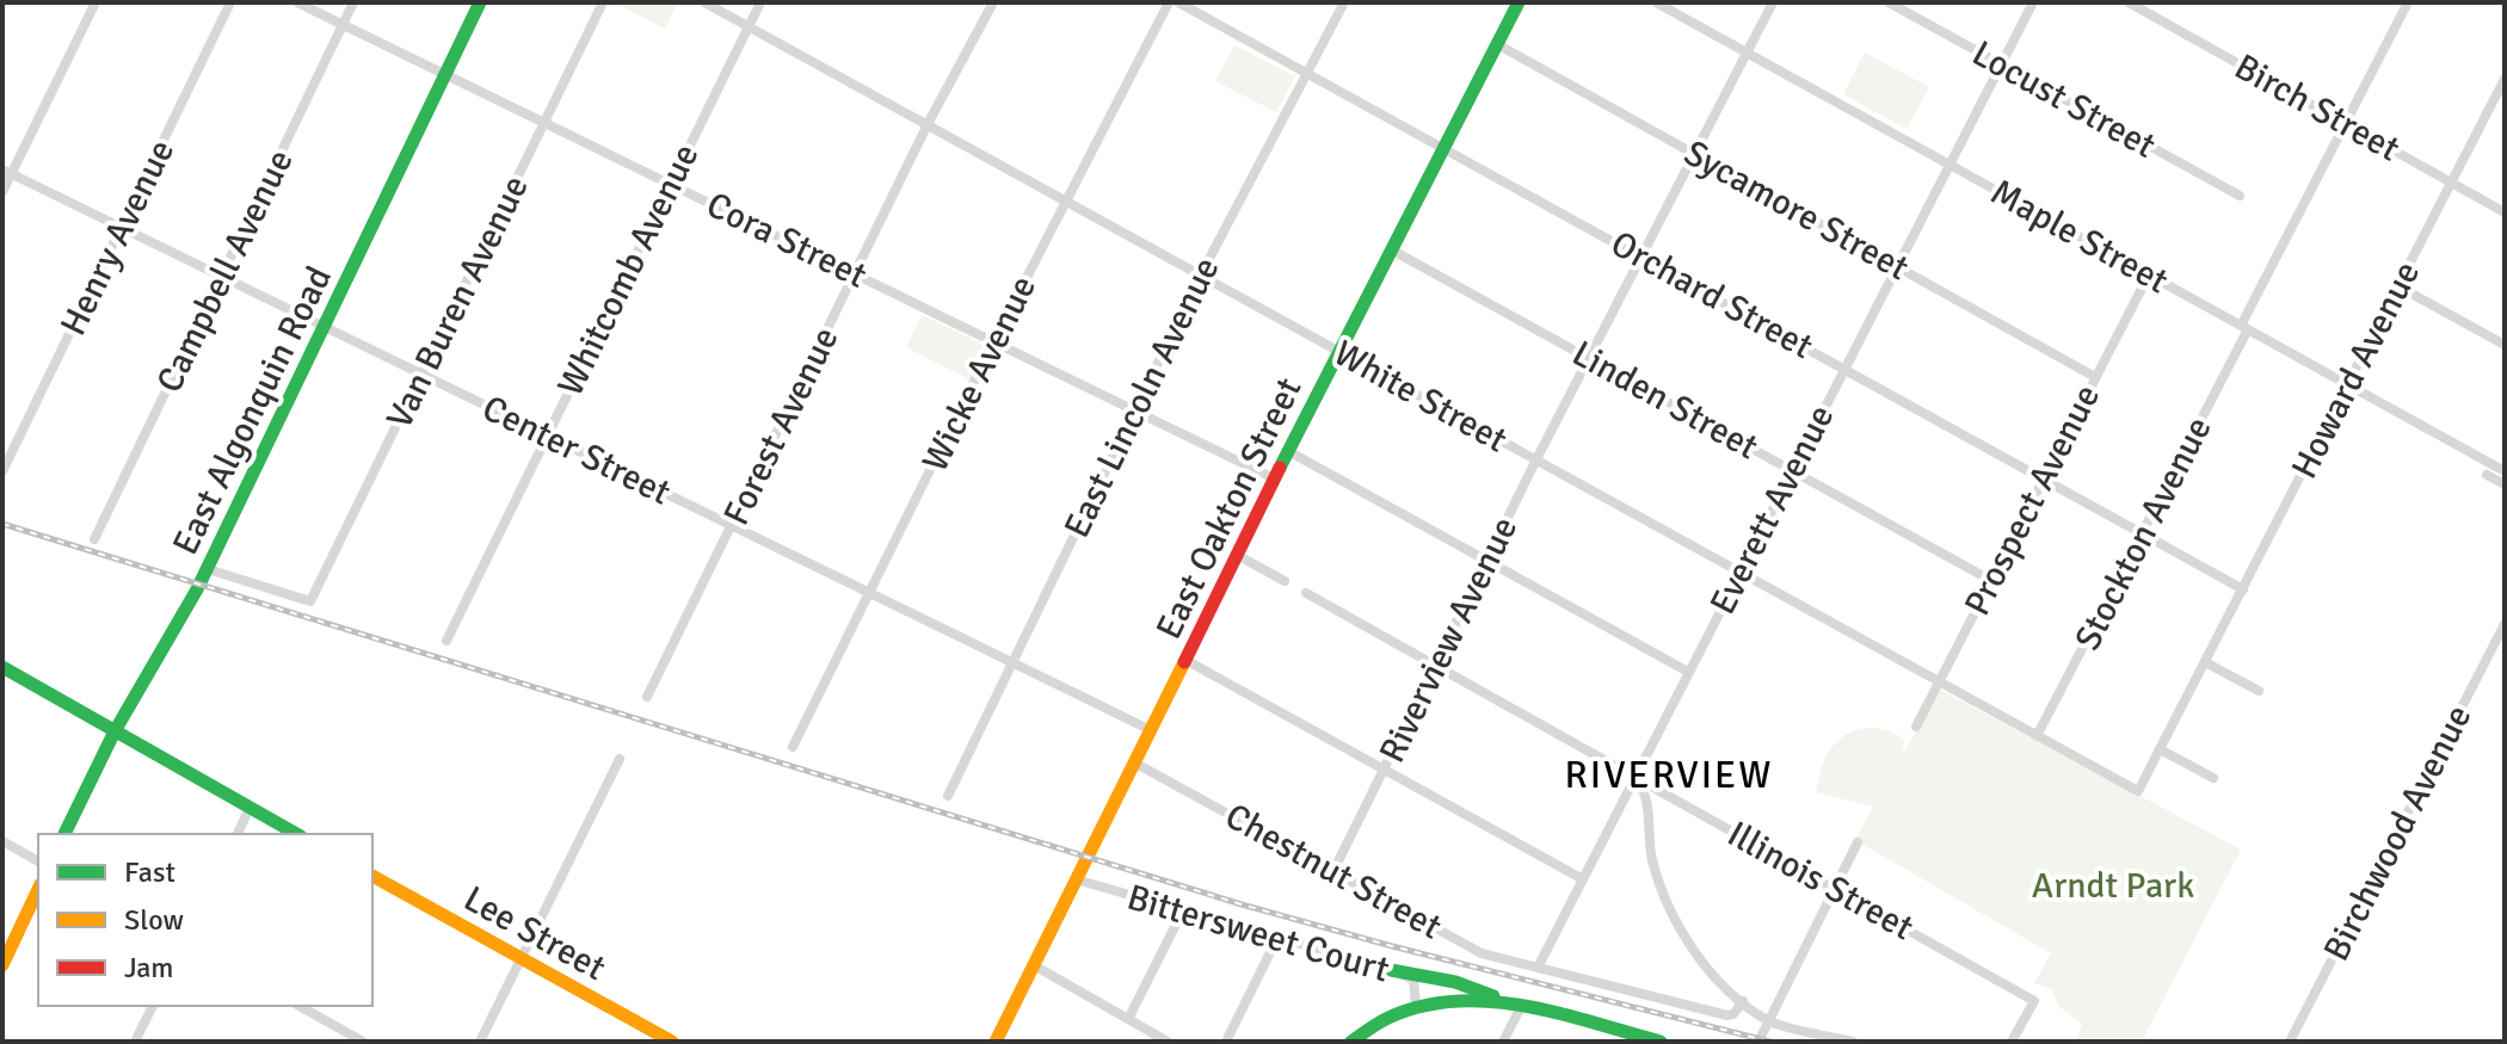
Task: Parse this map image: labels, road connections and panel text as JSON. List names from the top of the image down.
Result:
{
  "streets": {
    "main road": ["East Algonquin Road", "East Oakton Street", "Lee Street"],
    "street": [
      "Locust Street",
      "Birch Street",
      "Sycamore Street",
      "Maple Street",
      "Henry Avenue",
      "Cora Street",
      "Whitcomb Avenue",
      "Campbell Avenue",
      "Orchard Street",
      "Van Buren Avenue",
      "Howard Avenue",
      "Wicke Avenue",
      "White Street",
      "East Lincoln Avenue",
      "Linden Street",
      "Forest Avenue",
      "Center Street",
      "Prospect Avenue",
      "Everett Avenue",
      "Stockton Avenue",
      "Riverview Avenue",
      "Birchwood Avenue",
      "Chestnut Street",
      "Illinois Street",
      "Bittersweet Court"
    ]
  },
  "crossings": [
    ["Locust Street", "Everett Avenue"],
    ["Birch Street", "Howard Avenue"],
    ["Birch Street", "Stockton Avenue"],
    ["Sycamore Street", "Prospect Avenue"],
    ["Sycamore Street", "East Oakton Street"],
    ["Sycamore Street", "Everett Avenue"],
    ["Sycamore Street", "Riverview Avenue"],
    ["Maple Street", "Howard Avenue"],
    ["Maple Street", "Prospect Avenue"],
    ["Maple Street", "Everett Avenue"],
    ["Maple Street", "Stockton Avenue"],
    ["Maple Street", "Riverview Avenue"],
    ["Henry Avenue", "Center Street"],
    ["Cora Street", "Whitcomb Avenue"],
    ["Cora Street", "Campbell Avenue"],
    ["Cora Street", "Van Buren Avenue"],
    ["Cora Street", "Wicke Avenue"],
    ["Cora Street", "East Lincoln Avenue"],
    ["Cora Street", "East Algonquin Road"],
    ["Cora Street", "Forest Avenue"],
    ["Cora Street", "East Oakton Street"],
    ["Whitcomb Avenue", "White Street"],
    ["Whitcomb Avenue", "Center Street"],
    ["Campbell Avenue", "Center Street"],
    ["Orchard Street", "Howard Avenue"],
    ["Orchard Street", "East Lincoln Avenue"],
    ["Orchard Street", "Prospect Avenue"],
    ["Orchard Street", "East Oakton Street"],
    ["Orchard Street", "Everett Avenue"],
    ["Orchard Street", "Stockton Avenue"],
    ["Orchard Street", "Riverview Avenue"],
    ["Van Buren Avenue", "East Algonquin Road"],
    ["Van Buren Avenue", "Center Street"],
    ["Howard Avenue", "White Street"],
    ["Wicke Avenue", "White Street"],
    ["Wicke Avenue", "Center Street"],
    ["White Street", "East Lincoln Avenue"],
    ["White Street", "Forest Avenue"],
    ["White Street", "Prospect Avenue"],
    ["White Street", "East Oakton Street"],
    ["White Street", "Everett Avenue"],
    ["White Street", "Stockton Avenue"],
    ["White Street", "Riverview Avenue"],
    ["East Lincoln Avenue", "Center Street"],
    ["Linden Street", "Prospect Avenue"],
    ["Linden Street", "East Oakton Street"],
    ["Linden Street", "Everett Avenue"],
    ["Linden Street", "Riverview Avenue"],
    ["East Algonquin Road", "Center Street"],
    ["Forest Avenue", "Center Street"],
    ["Center Street", "East Oakton Street"],
    ["East Oakton Street", "Chestnut Street"],
    ["East Oakton Street", "Bittersweet Court"],
    ["Everett Avenue", "Chestnut Street"],
    ["Everett Avenue", "Illinois Street"],
    ["Riverview Avenue", "Chestnut Street"],
    ["Riverview Avenue", "Illinois Street"]
  ],
  "districts": ["RIVERVIEW"],
  "parks": ["Arndt Park"],
  "legend": ["Fast", "Slow", "Jam"]
}
